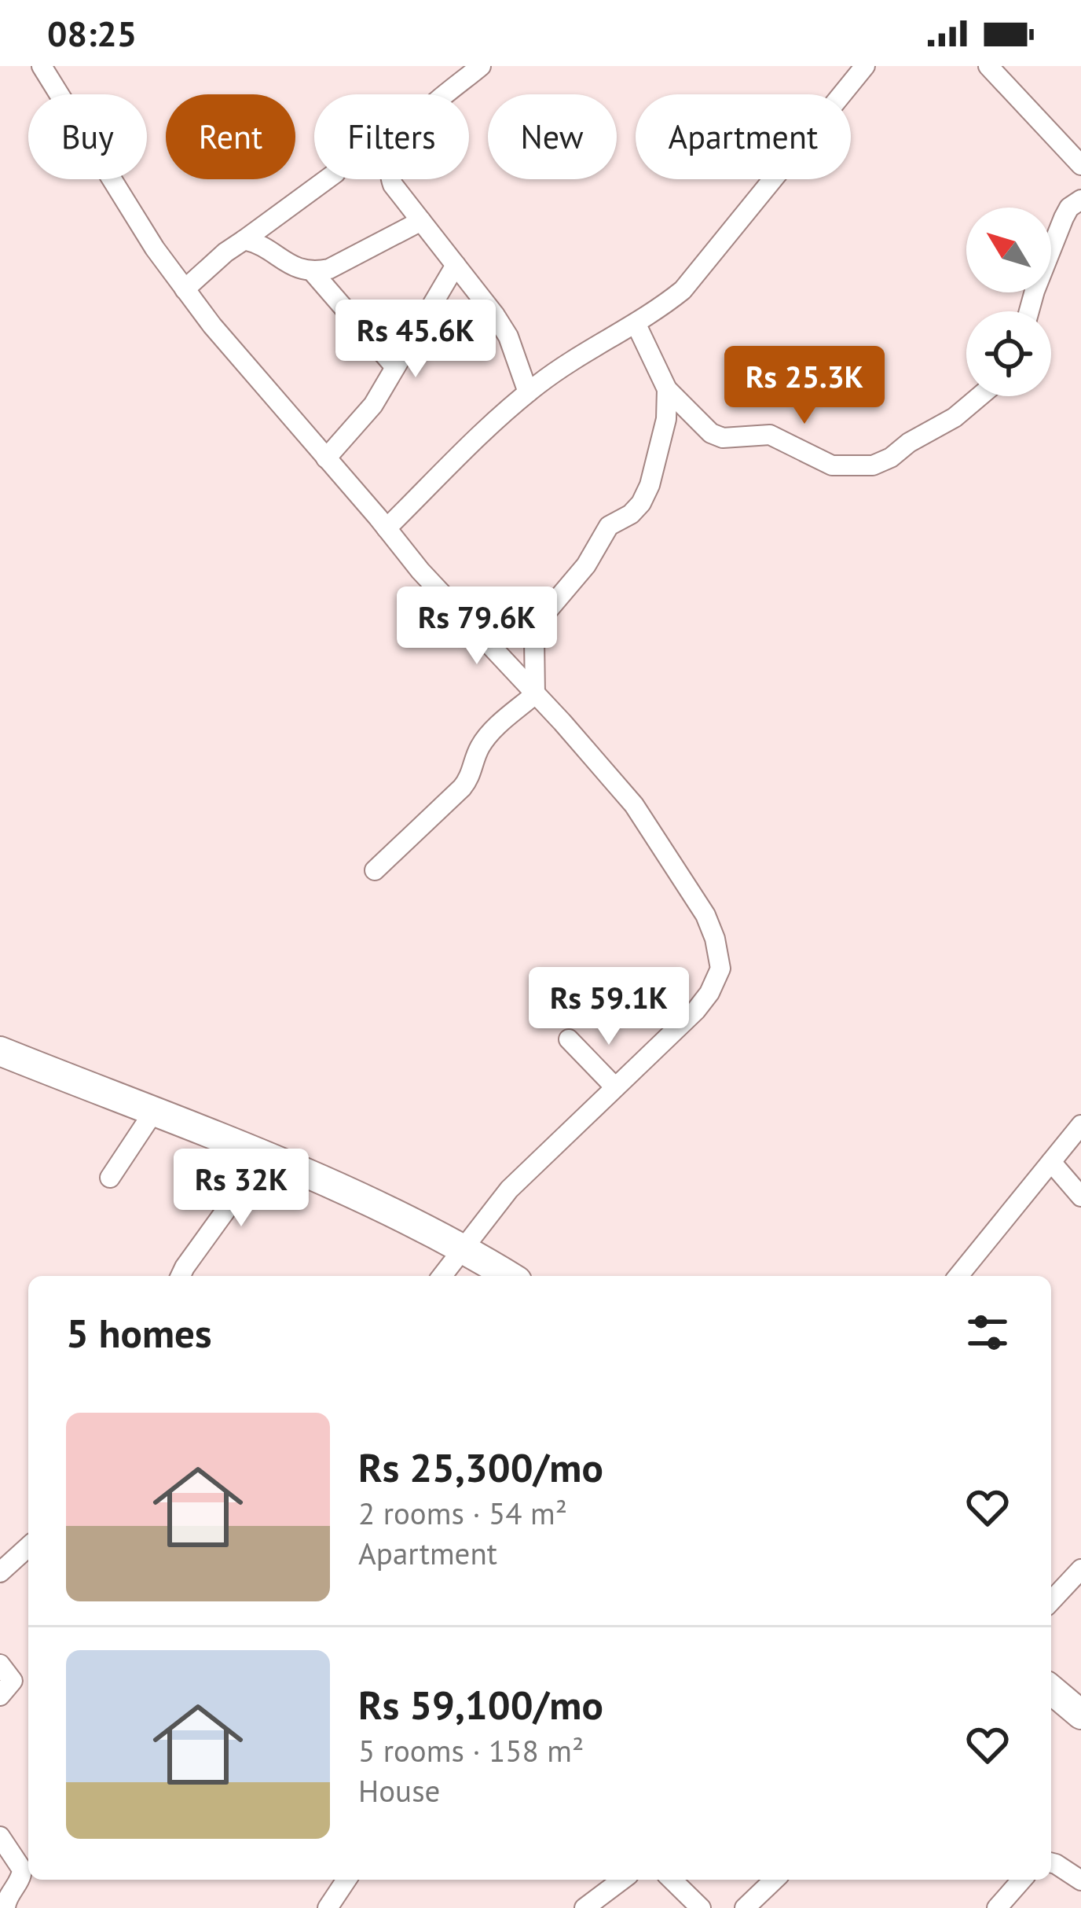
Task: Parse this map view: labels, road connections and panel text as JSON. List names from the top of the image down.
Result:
{
  "north": "top left",
  "page": {
    "status": "08:25",
    "chip": [
      "Buy",
      "Rent",
      "Filters",
      "New",
      "Apartment"
    ],
    "price": [
      "Rs 45.6K",
      "Rs 25.3K",
      "Rs 79.6K",
      "Rs 59.1K",
      "Rs 32K"
    ],
    "heading": "5 homes",
    "list": [
      {
        "name": "Rs 25,300/mo",
        "note": "2 rooms · 54 m² · Apartment"
      },
      {
        "name": "Rs 59,100/mo",
        "note": "5 rooms · 158 m² · House"
      }
    ]
  }
}
